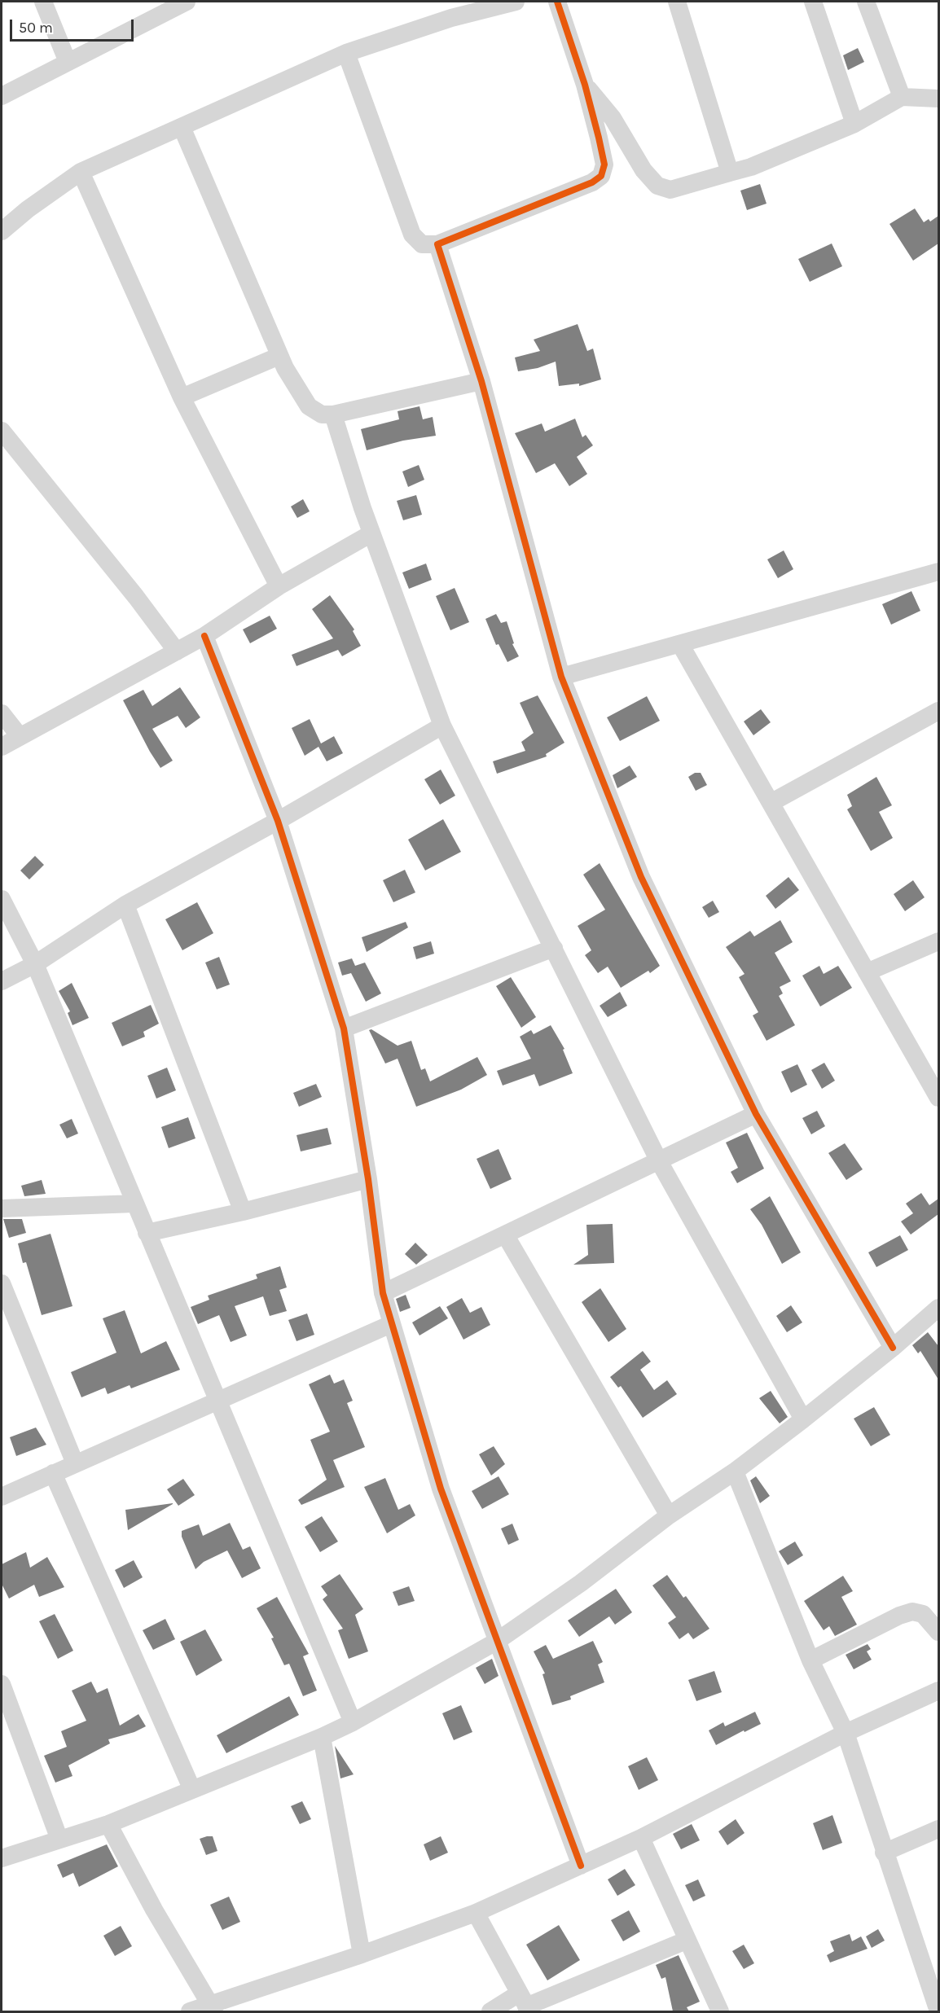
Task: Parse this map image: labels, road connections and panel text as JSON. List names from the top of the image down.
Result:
{
  "scale_bar": "50 m"
}
